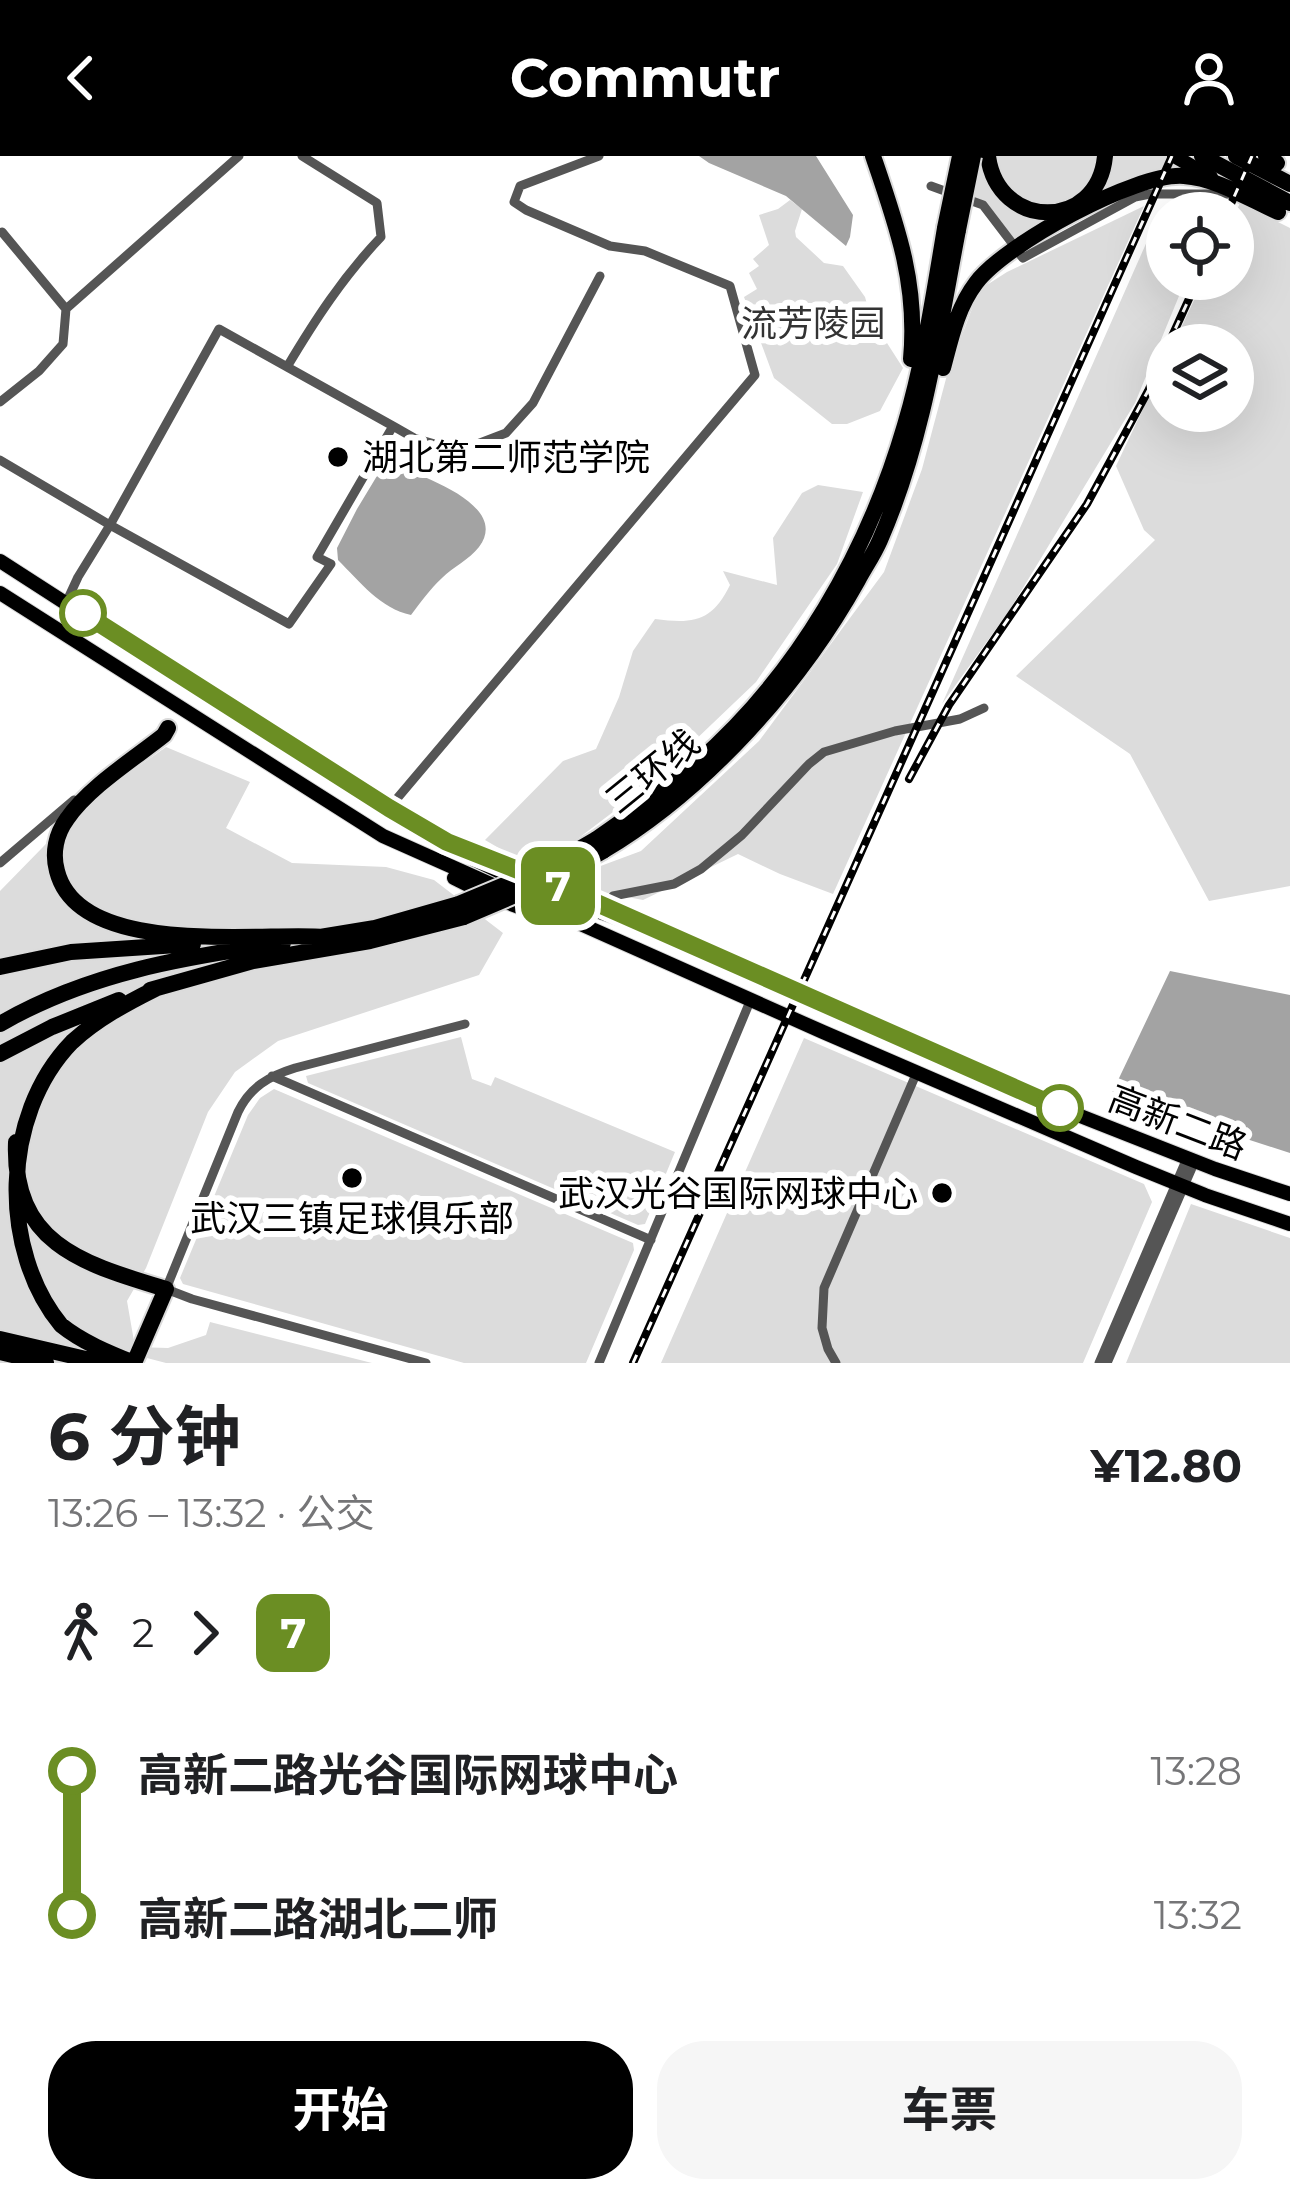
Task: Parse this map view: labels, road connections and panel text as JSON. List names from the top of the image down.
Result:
{
  "streets": {
    "highway": ["三环线"],
    "main road": ["高新二路"]
  },
  "parks": ["流芳陵园"],
  "places": ["湖北第二师范学院", "武汉三镇足球俱乐部", "武汉光谷国际网球中心"],
  "lines": ["bus line 7"],
  "page": {
    "header": "Commutr",
    "on_map": "7",
    "heading": ["6 分钟", "13:26 – 13:32 · 公交", "¥12.80"],
    "legs": ["2", "7"],
    "list": [
      {
        "name": "高新二路光谷国际网球中心",
        "value": "13:28"
      },
      {
        "name": "高新二路湖北二师",
        "value": "13:32"
      }
    ],
    "buttons": ["开始", "车票"]
  }
}
